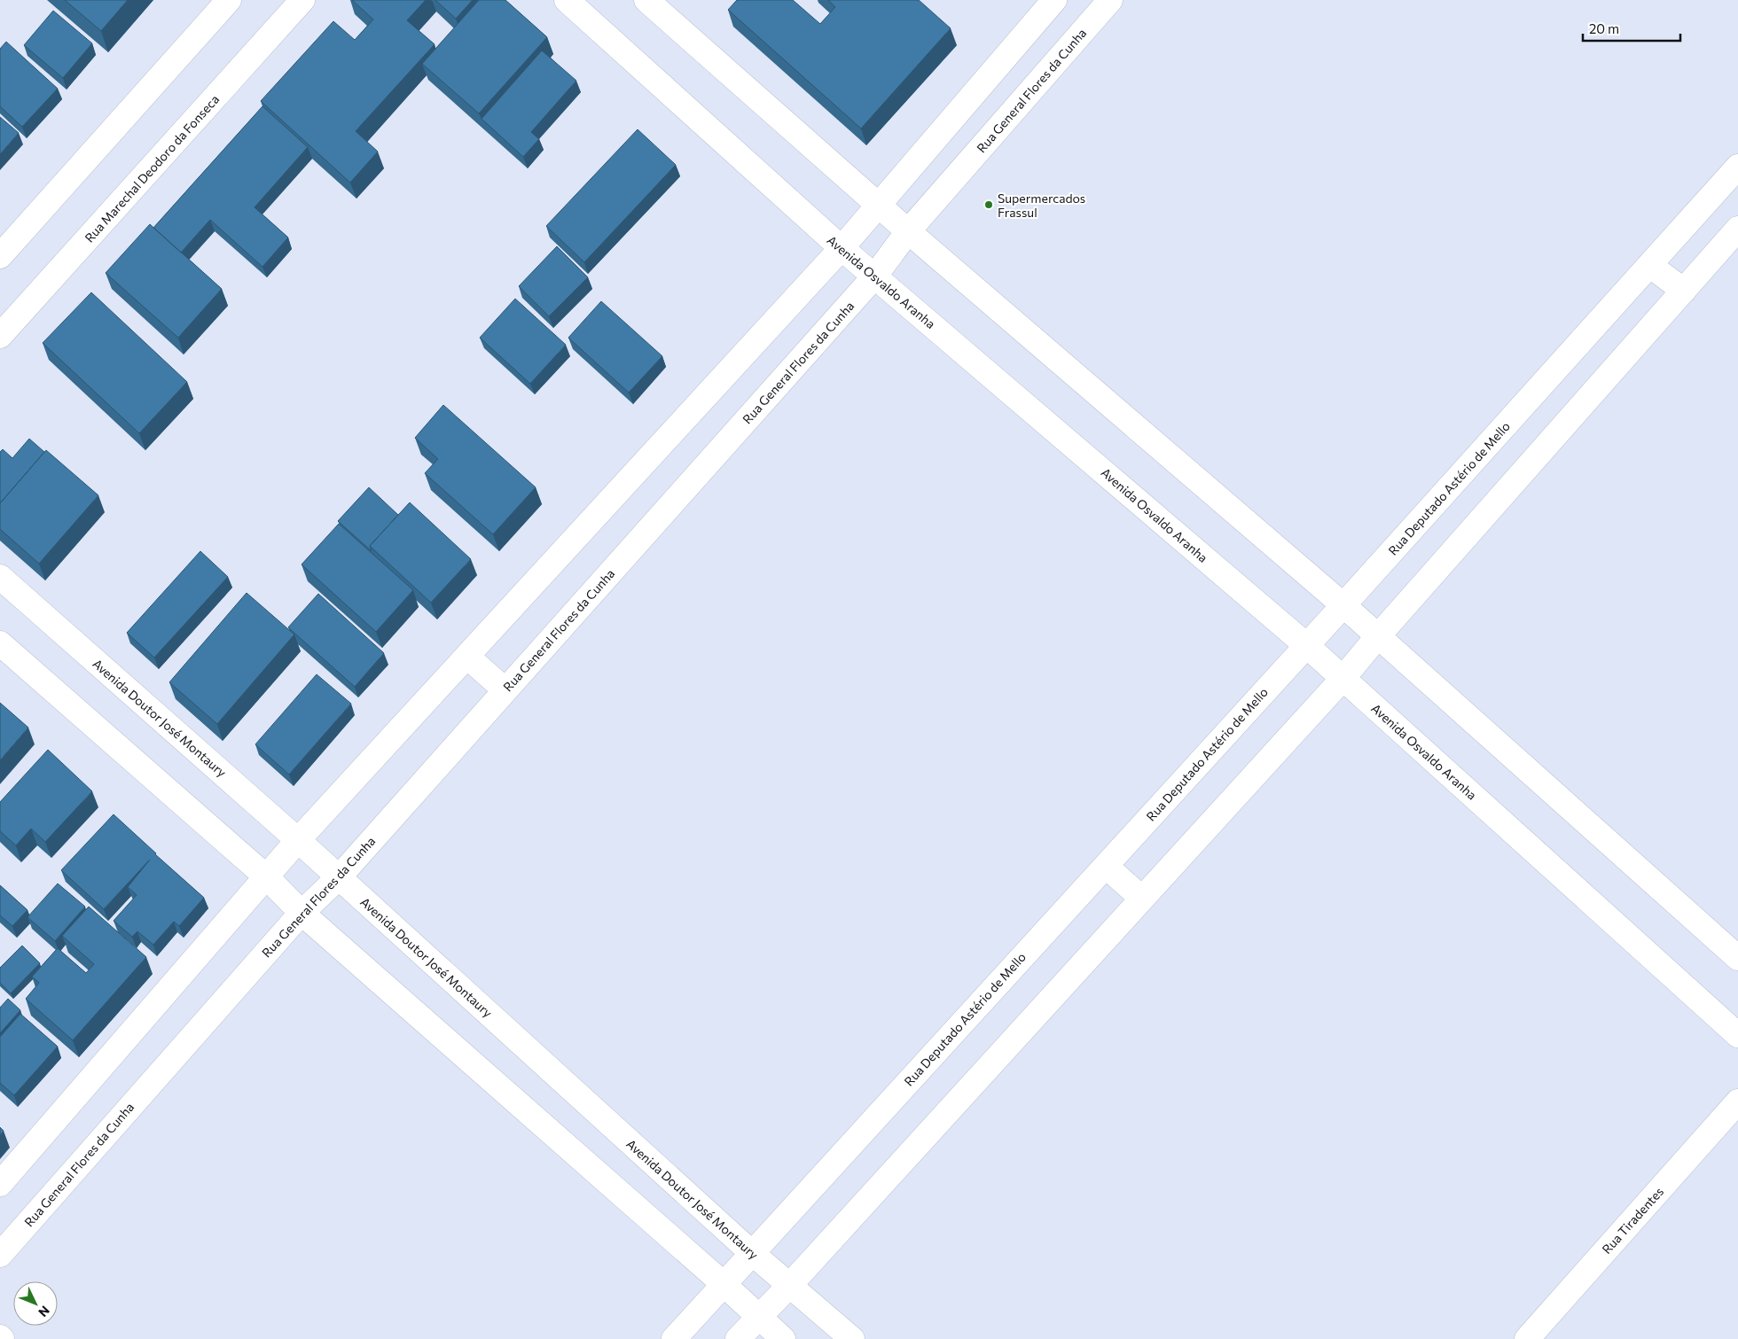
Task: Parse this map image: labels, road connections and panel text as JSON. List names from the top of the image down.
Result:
{
  "streets": {
    "street": [
      "Rua General Flores da Cunha",
      "Rua Marechal Deodoro da Fonseca",
      "Avenida Osvaldo Aranha",
      "Rua Deputado Astério de Mello",
      "Avenida Doutor José Montaury",
      "Rua Tiradentes"
    ]
  },
  "crossings": [
    ["Rua General Flores da Cunha", "Avenida Osvaldo Aranha"],
    ["Rua General Flores da Cunha", "Avenida Doutor José Montaury"],
    ["Avenida Osvaldo Aranha", "Rua Deputado Astério de Mello"],
    ["Rua Deputado Astério de Mello", "Avenida Doutor José Montaury"]
  ],
  "places": ["Supermercados Frassul"],
  "scale_bar": "20 m",
  "north": "bottom right"
}
